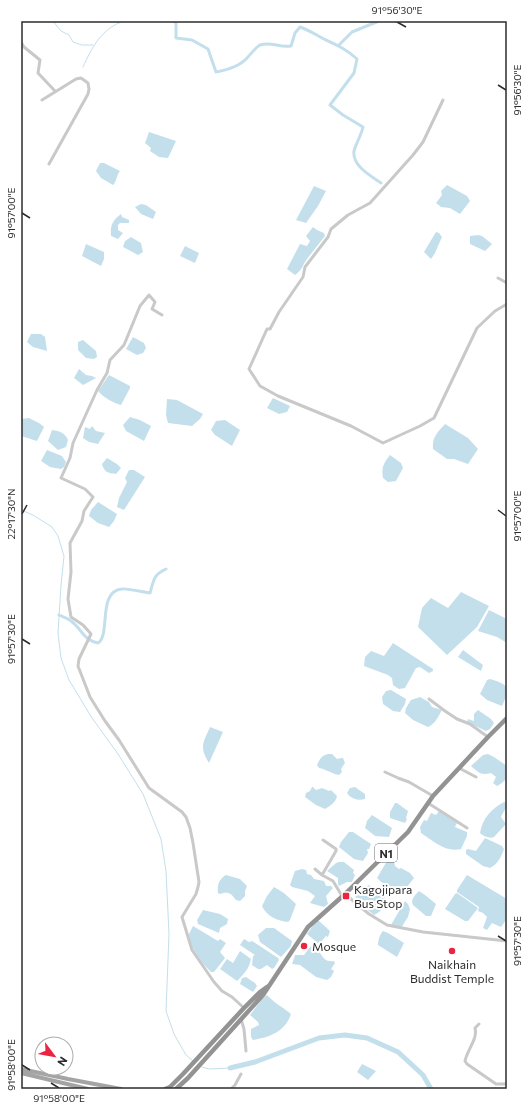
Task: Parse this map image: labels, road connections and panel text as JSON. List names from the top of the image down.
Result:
{
  "streets": {
    "highway": ["N1"]
  },
  "places": {
    "transit": ["Kagojipara Bus Stop"],
    "other": ["Mosque", "Naikhain Buddist Temple"]
  },
  "north": "bottom right",
  "coordinates": [
    "91°56'30\"E",
    "91°57'00\"E",
    "22°17'30\"N",
    "91°57'30\"E",
    "91°58'00\"E"
  ]
}
